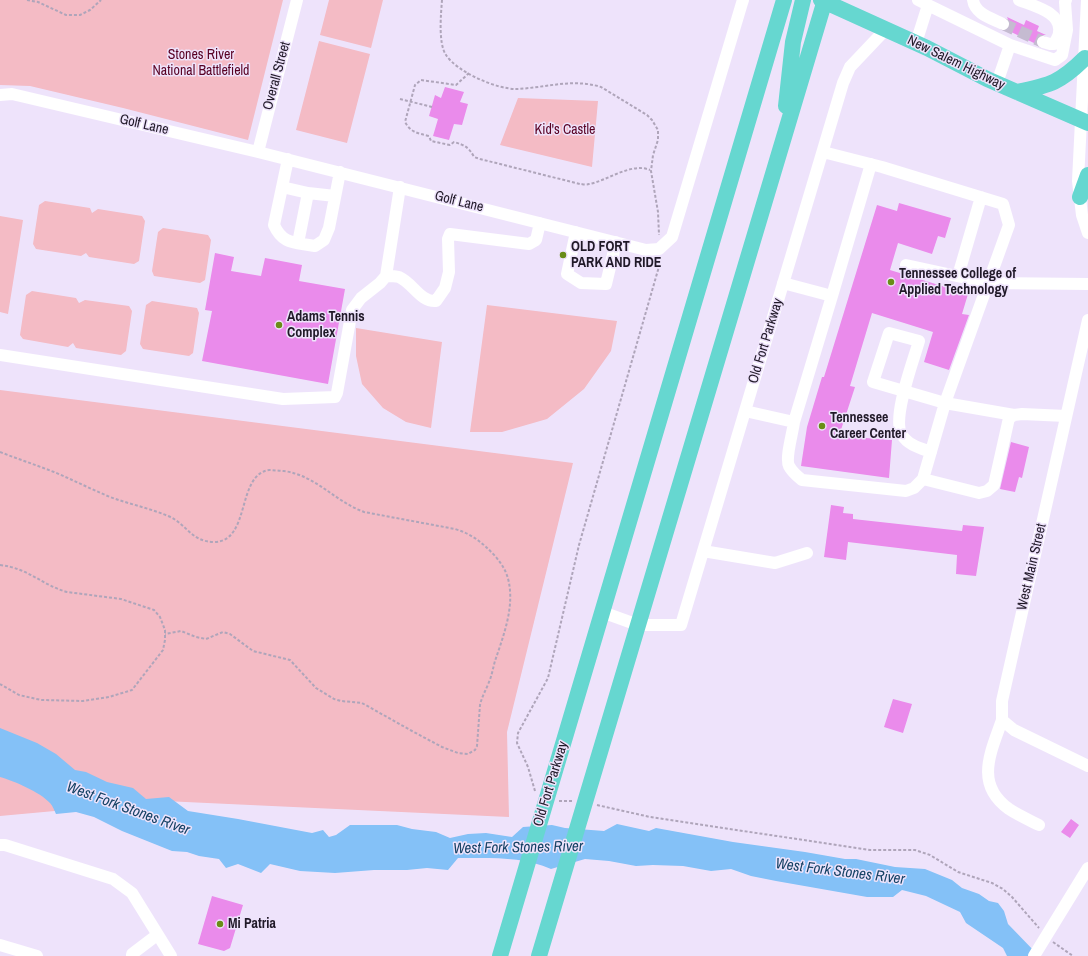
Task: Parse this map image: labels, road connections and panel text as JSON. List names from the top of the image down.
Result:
{
  "streets": {
    "main road": ["New Salem Highway", "Old Fort Parkway"],
    "street": ["Overall Street", "Golf Lane", "West Main Street"]
  },
  "crossings": [
    ["New Salem Highway", "Old Fort Parkway"],
    ["Overall Street", "Golf Lane"]
  ],
  "water": ["West Fork Stones River"],
  "parks": ["Stones River National Battlefield", "Kid's Castle"],
  "places": [
    "OLD FORT PARK AND RIDE",
    "Tennessee College of Applied Technology",
    "Adams Tennis Complex",
    "Tennessee Career Center",
    "Mi Patria"
  ]
}
